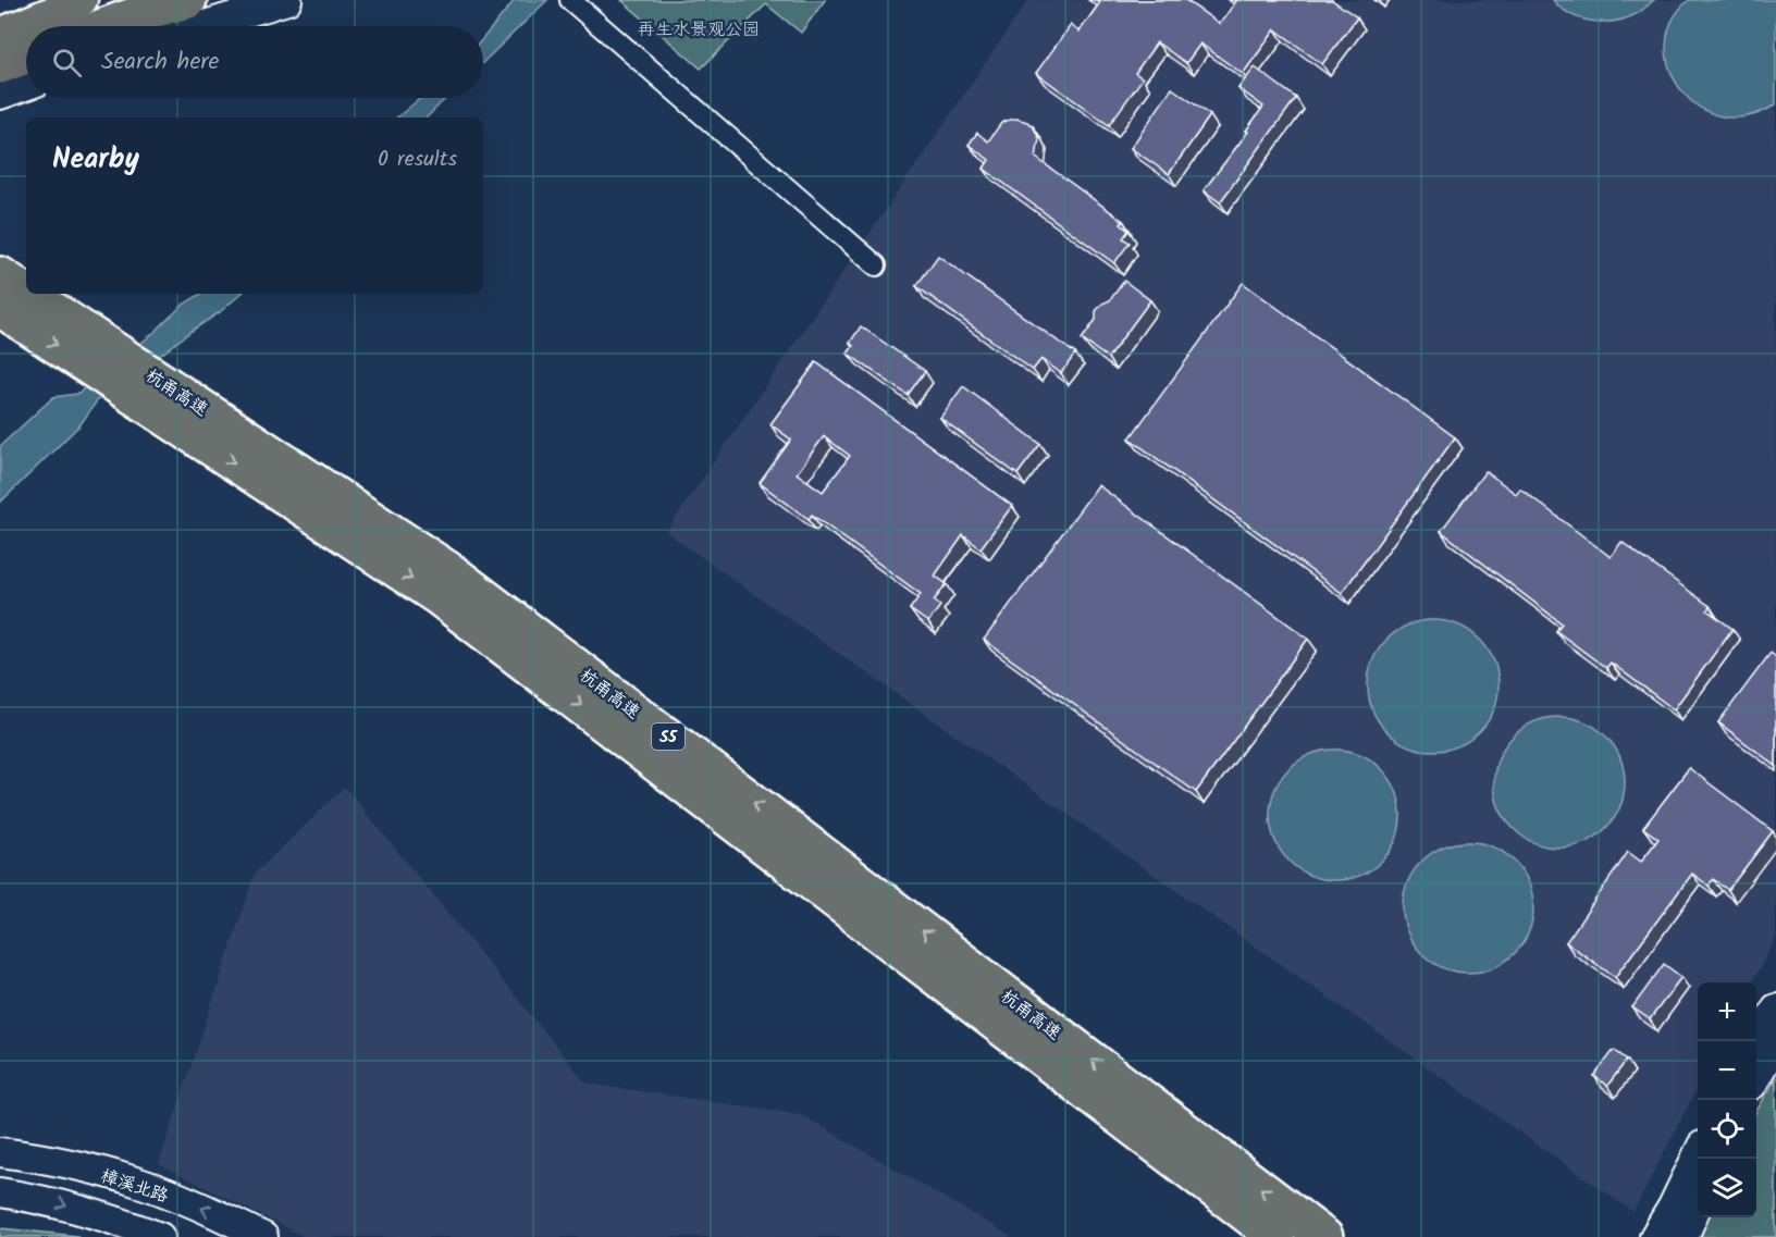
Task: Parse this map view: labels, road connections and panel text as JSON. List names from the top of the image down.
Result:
{
  "streets": {
    "highway": ["杭甬高速", "S5"],
    "street": ["樟溪北路"]
  },
  "parks": ["再生水景观公园"],
  "page": {
    "search": "Search here",
    "heading": ["Nearby", "0 results"],
    "map_buttons": ["+", "−"]
  }
}
